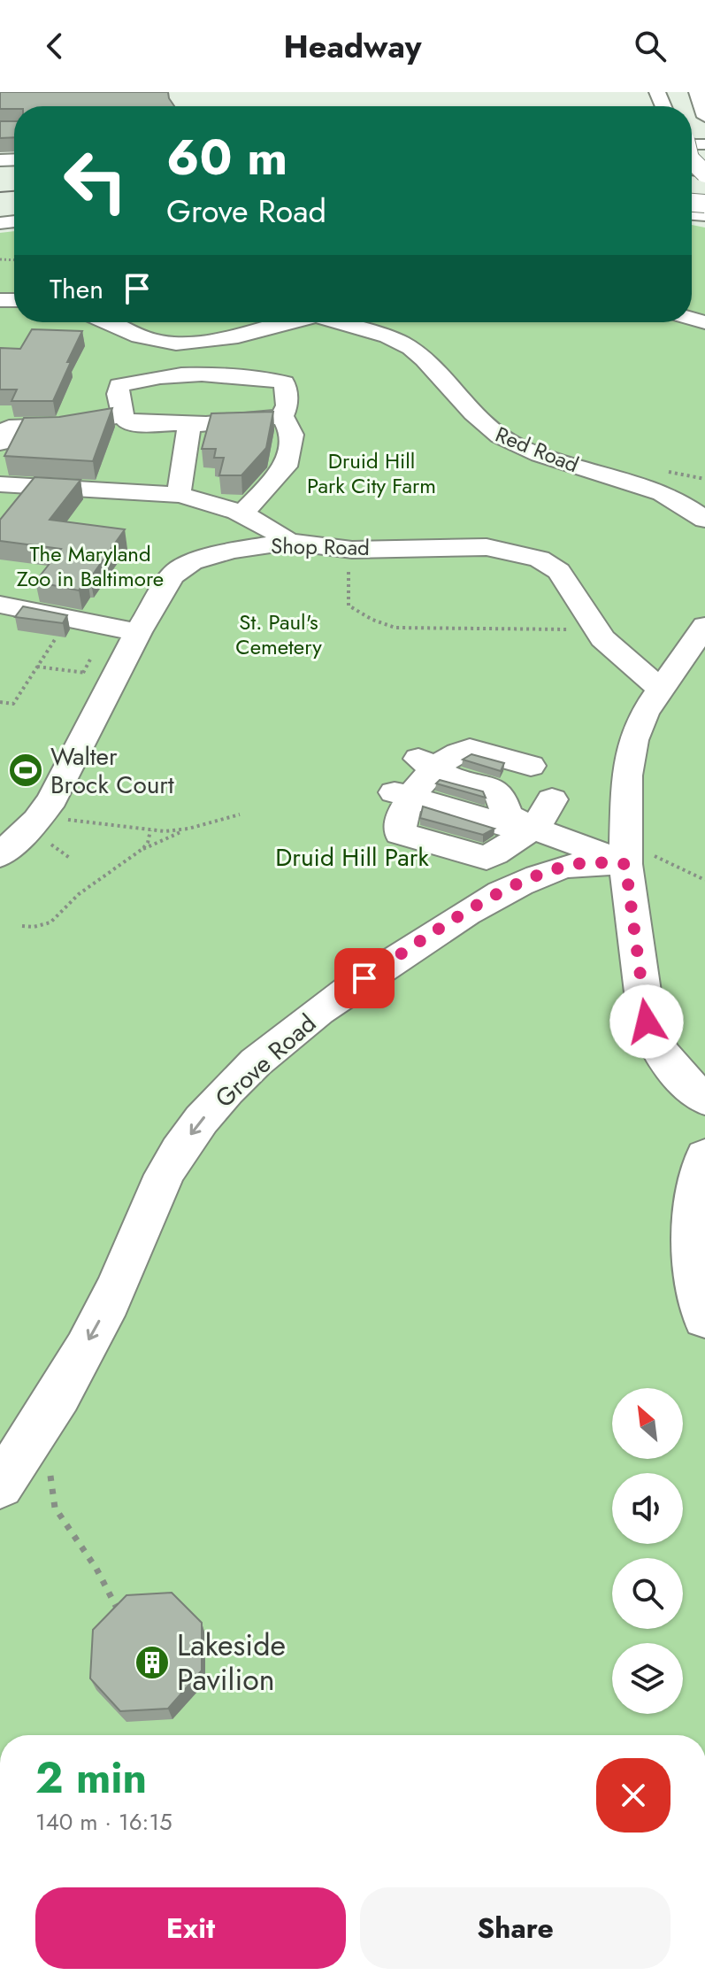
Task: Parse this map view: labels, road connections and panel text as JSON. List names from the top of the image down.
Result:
{
  "streets": {
    "street": ["Red Road", "Shop Road", "Grove Road"]
  },
  "one_way": ["Grove Road"],
  "parks": [
    "Druid Hill Park City Farm",
    "The Maryland Zoo in Baltimore",
    "St. Paul's Cemetery",
    "Druid Hill Park"
  ],
  "places": {
    "sports": ["Walter Brock Court"],
    "building": ["Lakeside Pavilion"]
  },
  "north": "top left",
  "page": {
    "header": "Headway",
    "turn": ["60 m", "Grove Road"],
    "then": "Then",
    "heading": ["2 min", "140 m · 16:15"],
    "buttons": ["Exit", "Share"]
  }
}
